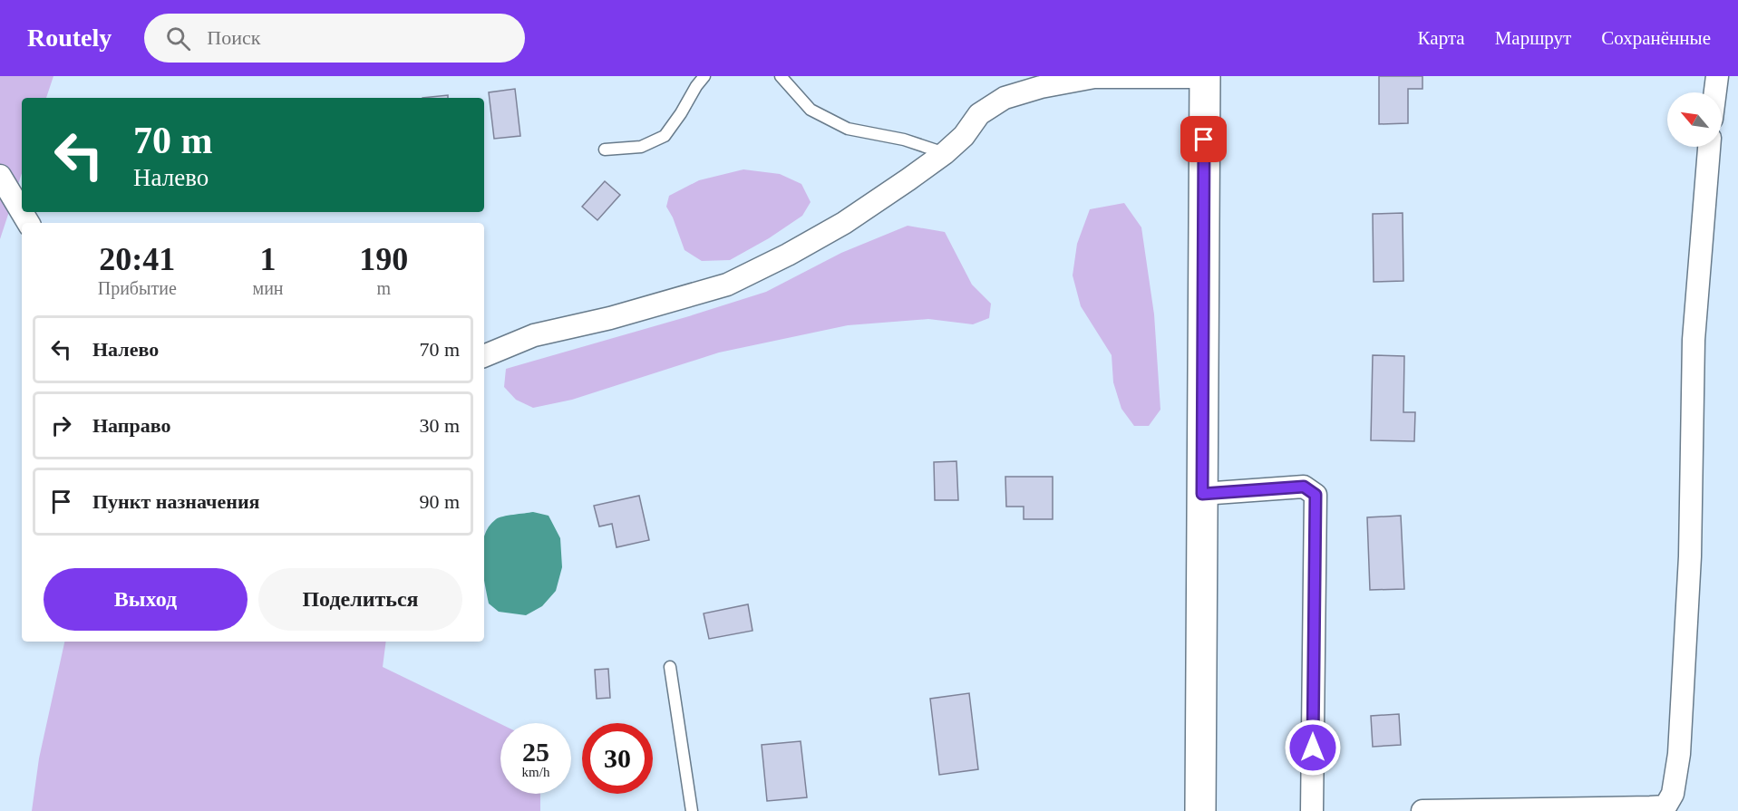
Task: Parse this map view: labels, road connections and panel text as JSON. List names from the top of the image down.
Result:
{
  "north": "top left",
  "page": {
    "header": "Routely",
    "search": "Поиск",
    "nav": ["Карта", "Маршрут", "Сохранённые"],
    "turn": ["70 m", "Налево"],
    "eta": [
      "20:41",
      "Прибытие",
      "1",
      "мин",
      "190",
      "m"
    ],
    "list": [
      {
        "name": "Налево",
        "value": "70 m"
      },
      {
        "name": "Направо",
        "value": "30 m"
      },
      {
        "name": "Пункт назначения",
        "value": "90 m"
      }
    ],
    "buttons": ["Выход", "Поделиться"],
    "speed": "25 km/h",
    "limit": "30"
  }
}
